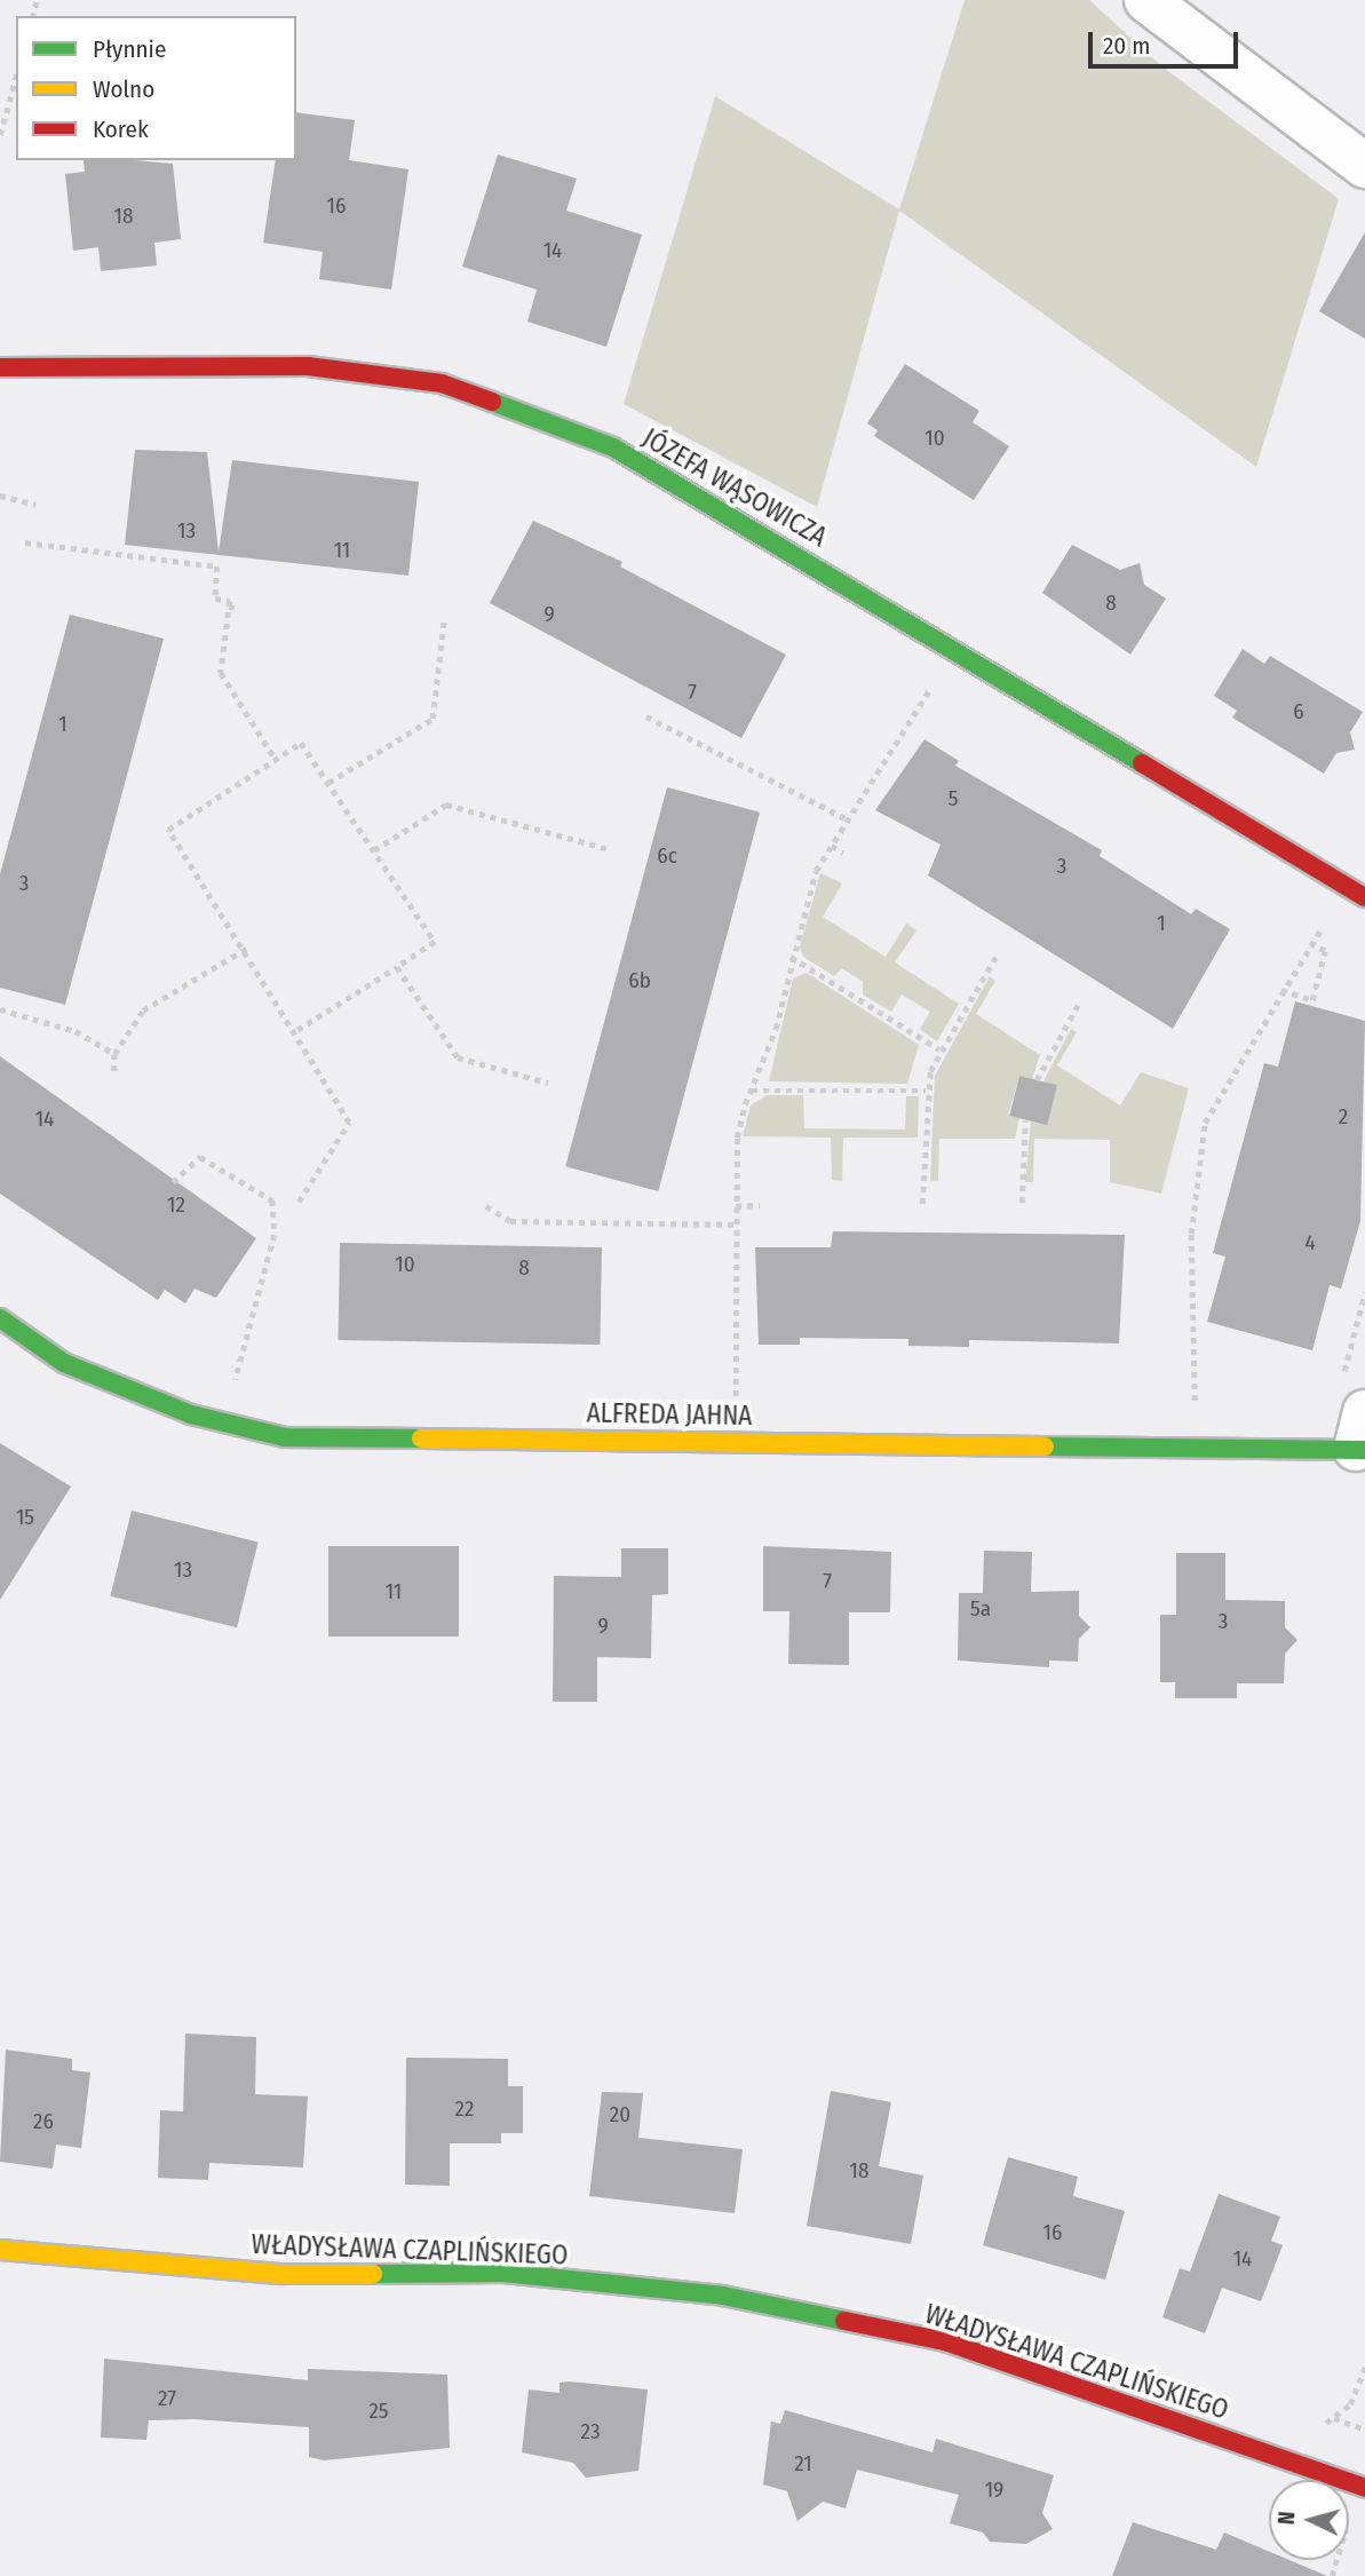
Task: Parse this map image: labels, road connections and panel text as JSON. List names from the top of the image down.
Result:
{
  "streets": {
    "street": ["JÓZEFA WĄSOWICZA", "ALFREDA JAHNA", "WŁADYSŁAWA CZAPLIŃSKIEGO"]
  },
  "house_numbers": [
    "16",
    "18",
    "14",
    "10",
    "13",
    "11",
    "8",
    "9",
    "7",
    "6",
    "1",
    "5",
    "6c",
    "3",
    "3",
    "1",
    "6b",
    "2",
    "14",
    "12",
    "4",
    "10",
    "8",
    "15",
    "13",
    "7",
    "11",
    "5a",
    "3",
    "9",
    "22",
    "20",
    "26",
    "18",
    "16",
    "14",
    "27",
    "25",
    "23",
    "21",
    "19"
  ],
  "legend": ["Płynnie", "Wolno", "Korek"],
  "scale_bar": "20 m",
  "north": "left"
}
